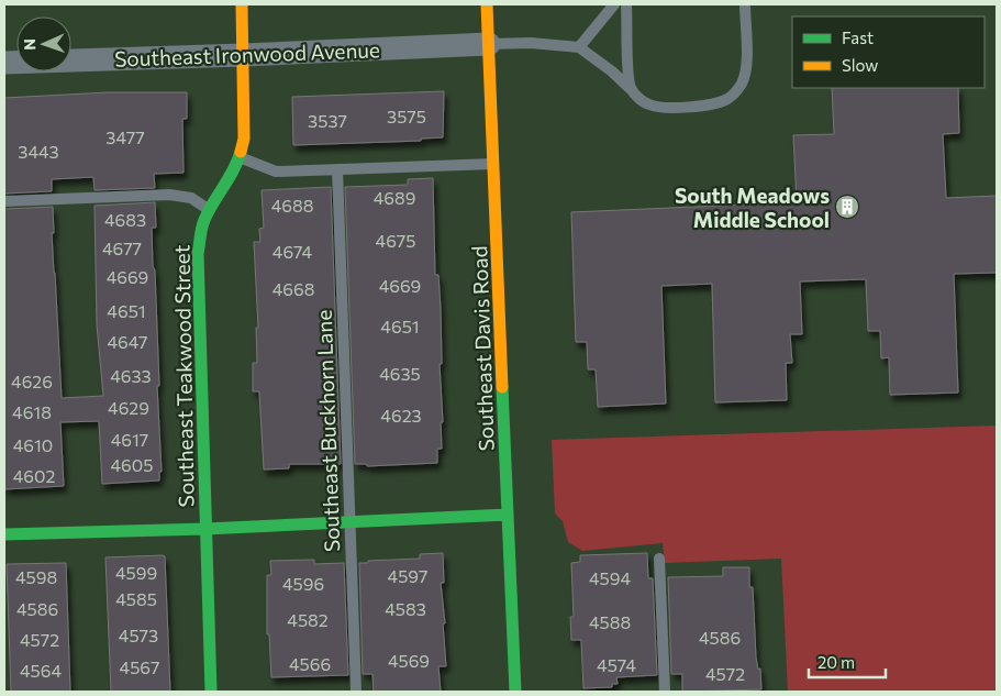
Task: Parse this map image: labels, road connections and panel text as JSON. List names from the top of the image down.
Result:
{
  "streets": {
    "street": ["Southeast Ironwood Avenue", "Southeast Davis Road", "Southeast Teakwood Street"],
    "lane": ["Southeast Buckhorn Lane"]
  },
  "crossings": [
    ["Southeast Ironwood Avenue", "Southeast Davis Road"],
    ["Southeast Ironwood Avenue", "Southeast Teakwood Street"]
  ],
  "places": {
    "building": ["South Meadows Middle School"]
  },
  "house_numbers": [
    "3575",
    "3537",
    "3477",
    "3443",
    "4689",
    "4688",
    "4683",
    "4675",
    "4677",
    "4674",
    "4669",
    "4669",
    "4668",
    "4651",
    "4651",
    "4647",
    "4635",
    "4633",
    "4626",
    "4629",
    "4618",
    "4623",
    "4617",
    "4610",
    "4605",
    "4602",
    "4599",
    "4597",
    "4598",
    "4594",
    "4596",
    "4585",
    "4586",
    "4583",
    "4582",
    "4588",
    "4573",
    "4586",
    "4572",
    "4569",
    "4566",
    "4574",
    "4567",
    "4564",
    "4572"
  ],
  "legend": ["Fast", "Slow"],
  "scale_bar": "20 m",
  "north": "left"
}
